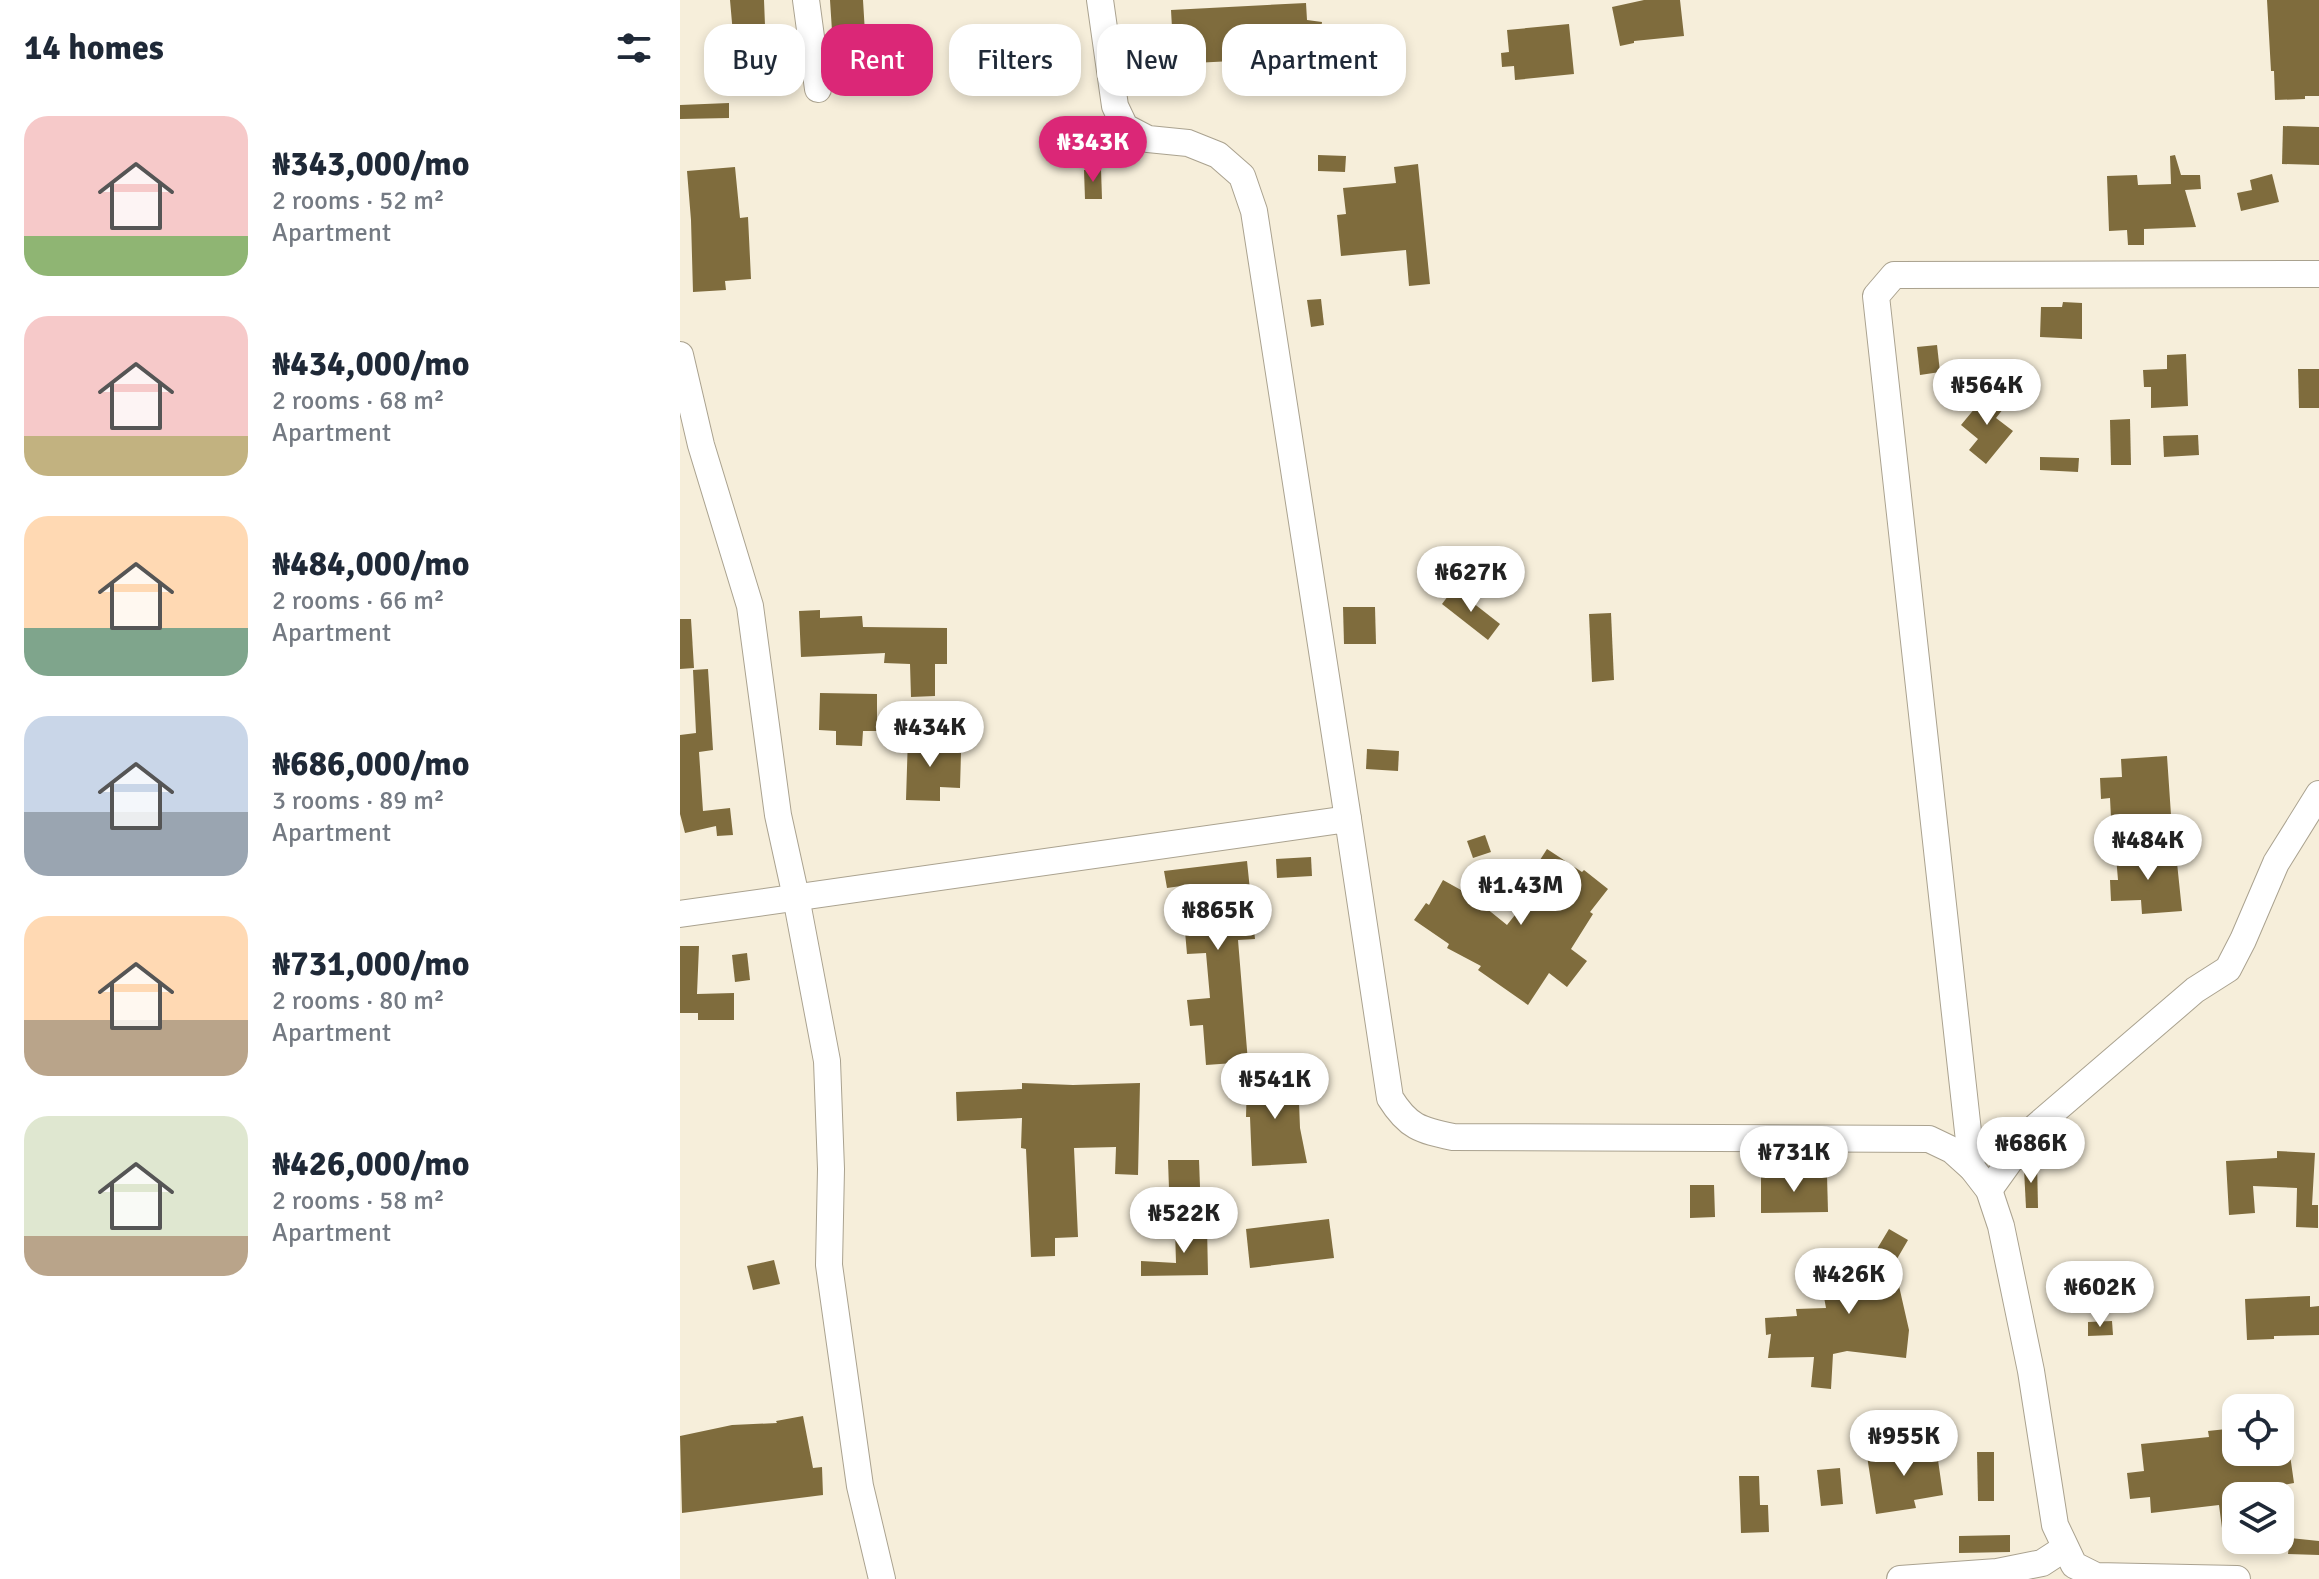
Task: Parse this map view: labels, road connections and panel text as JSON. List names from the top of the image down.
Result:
{
  "page": {
    "heading": "14 homes",
    "chip": [
      "Buy",
      "Rent",
      "Filters",
      "New",
      "Apartment"
    ],
    "list": [
      {
        "name": "₦343,000/mo",
        "note": "2 rooms · 52 m² · Apartment"
      },
      {
        "name": "₦434,000/mo",
        "note": "2 rooms · 68 m² · Apartment"
      },
      {
        "name": "₦484,000/mo",
        "note": "2 rooms · 66 m² · Apartment"
      },
      {
        "name": "₦686,000/mo",
        "note": "3 rooms · 89 m² · Apartment"
      },
      {
        "name": "₦731,000/mo",
        "note": "2 rooms · 80 m² · Apartment"
      },
      {
        "name": "₦426,000/mo",
        "note": "2 rooms · 58 m² · Apartment"
      }
    ],
    "price": [
      "₦343K",
      "₦564K",
      "₦627K",
      "₦434K",
      "₦484K",
      "₦1.43M",
      "₦865K",
      "₦541K",
      "₦686K",
      "₦731K",
      "₦522K",
      "₦426K",
      "₦602K",
      "₦955K"
    ]
  }
}
